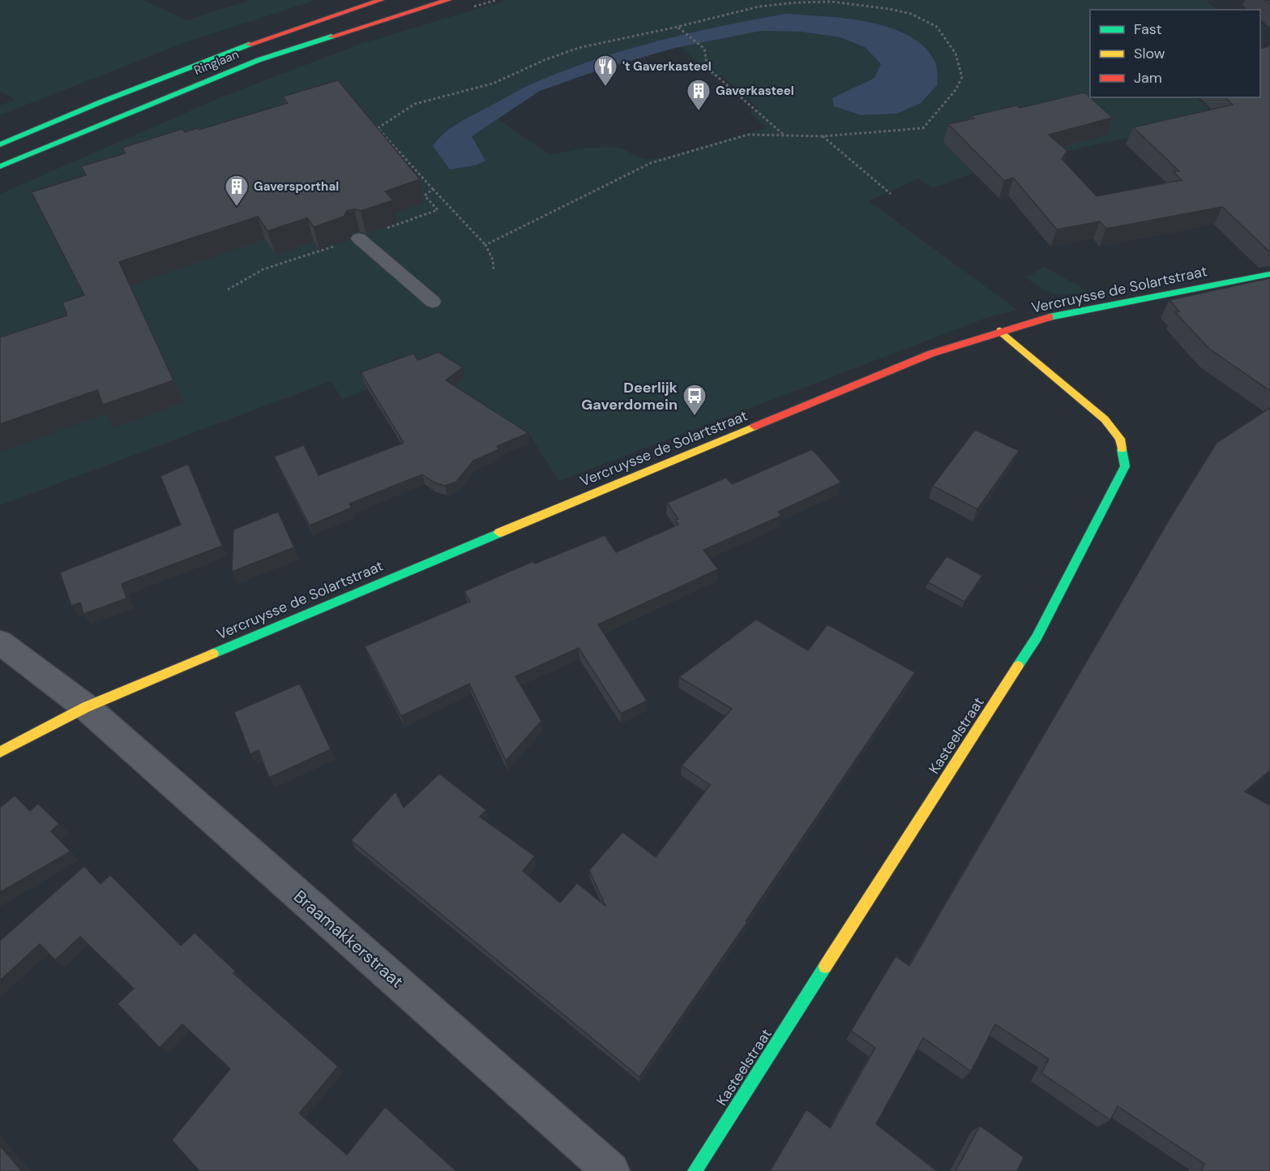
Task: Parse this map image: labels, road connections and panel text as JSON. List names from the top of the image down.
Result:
{
  "streets": {
    "street": [
      "Ringlaan",
      "Vercruysse de Solartstraat",
      "Kasteelstraat",
      "Braamakkerstraat"
    ]
  },
  "crossings": [
    ["Vercruysse de Solartstraat", "Kasteelstraat"],
    ["Vercruysse de Solartstraat", "Braamakkerstraat"]
  ],
  "places": {
    "restaurant": ["'t Gaverkasteel"],
    "building": ["Gaverkasteel", "Gaversporthal"],
    "bus stop": ["Deerlijk Gaverdomein"]
  },
  "legend": ["Fast", "Slow", "Jam"]
}
